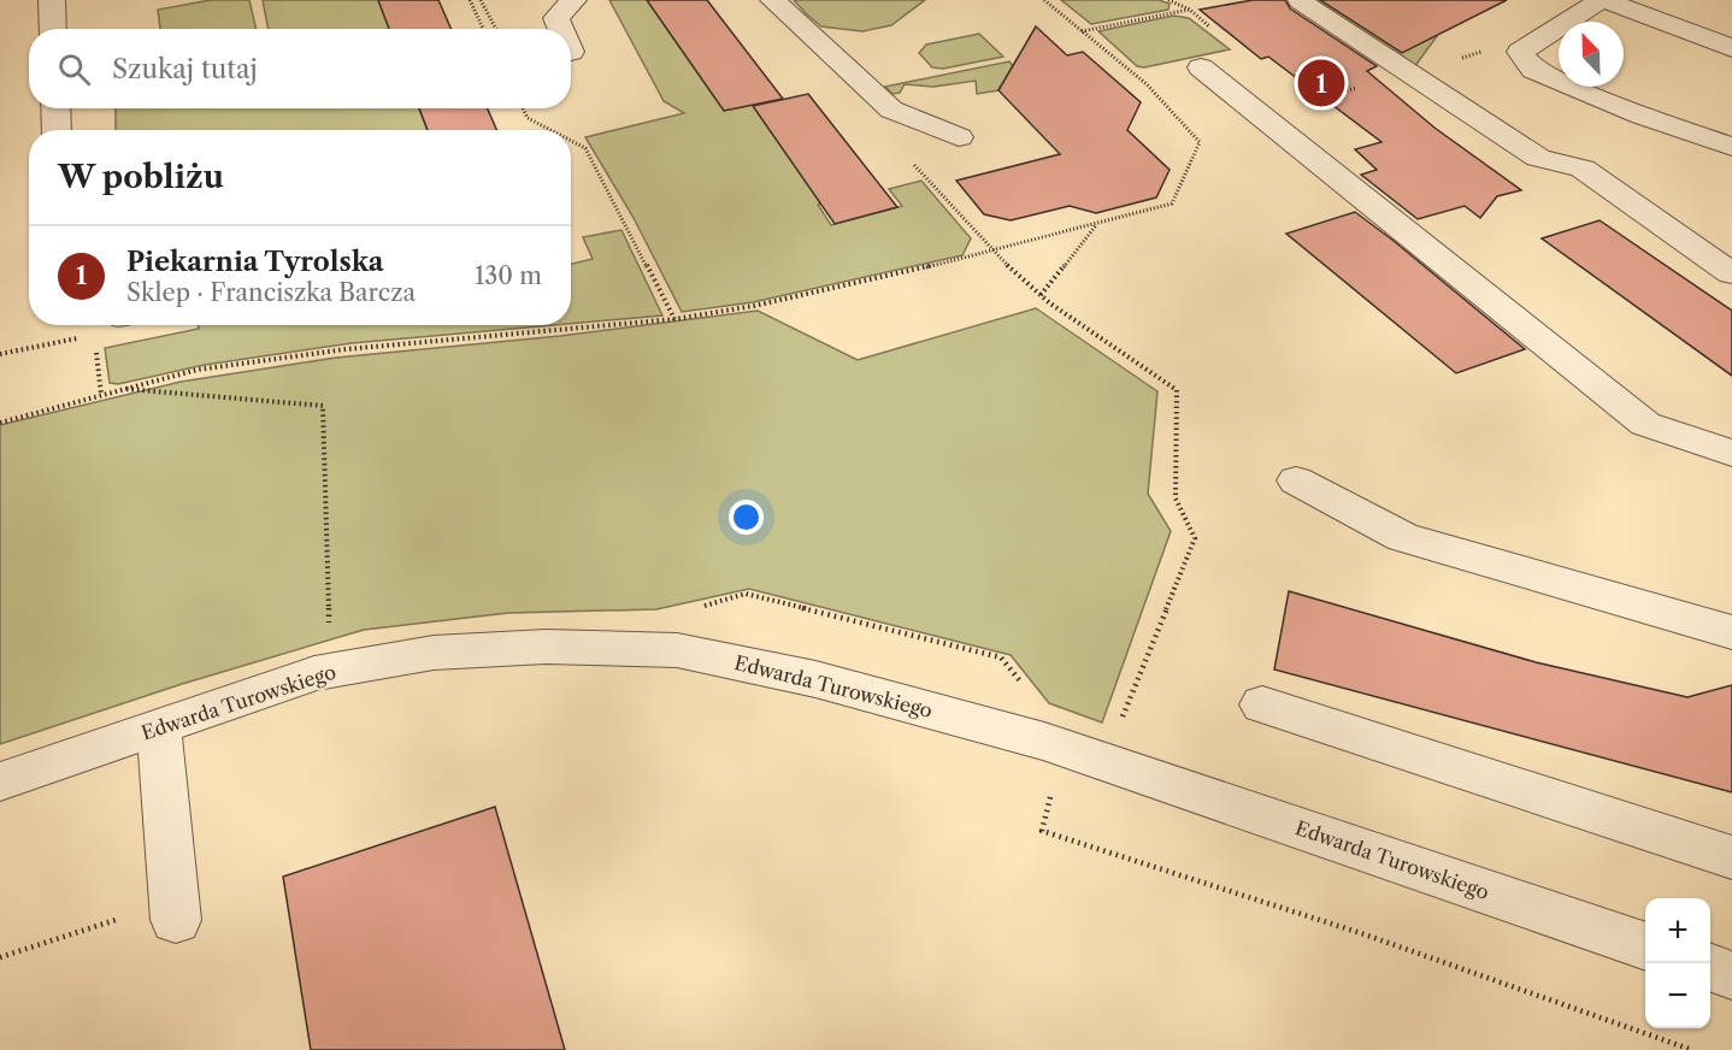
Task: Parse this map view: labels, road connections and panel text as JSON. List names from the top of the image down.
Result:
{
  "streets": {
    "street": ["Edwarda Turowskiego"]
  },
  "north": "top left",
  "page": {
    "search": "Szukaj tutaj",
    "pins": "1",
    "heading": "W pobliżu",
    "list": [
      {
        "mark": "1",
        "name": "Piekarnia Tyrolska",
        "note": "Sklep · Franciszka Barcza",
        "value": "130 m"
      }
    ],
    "map_buttons": ["+", "−"]
  }
}
